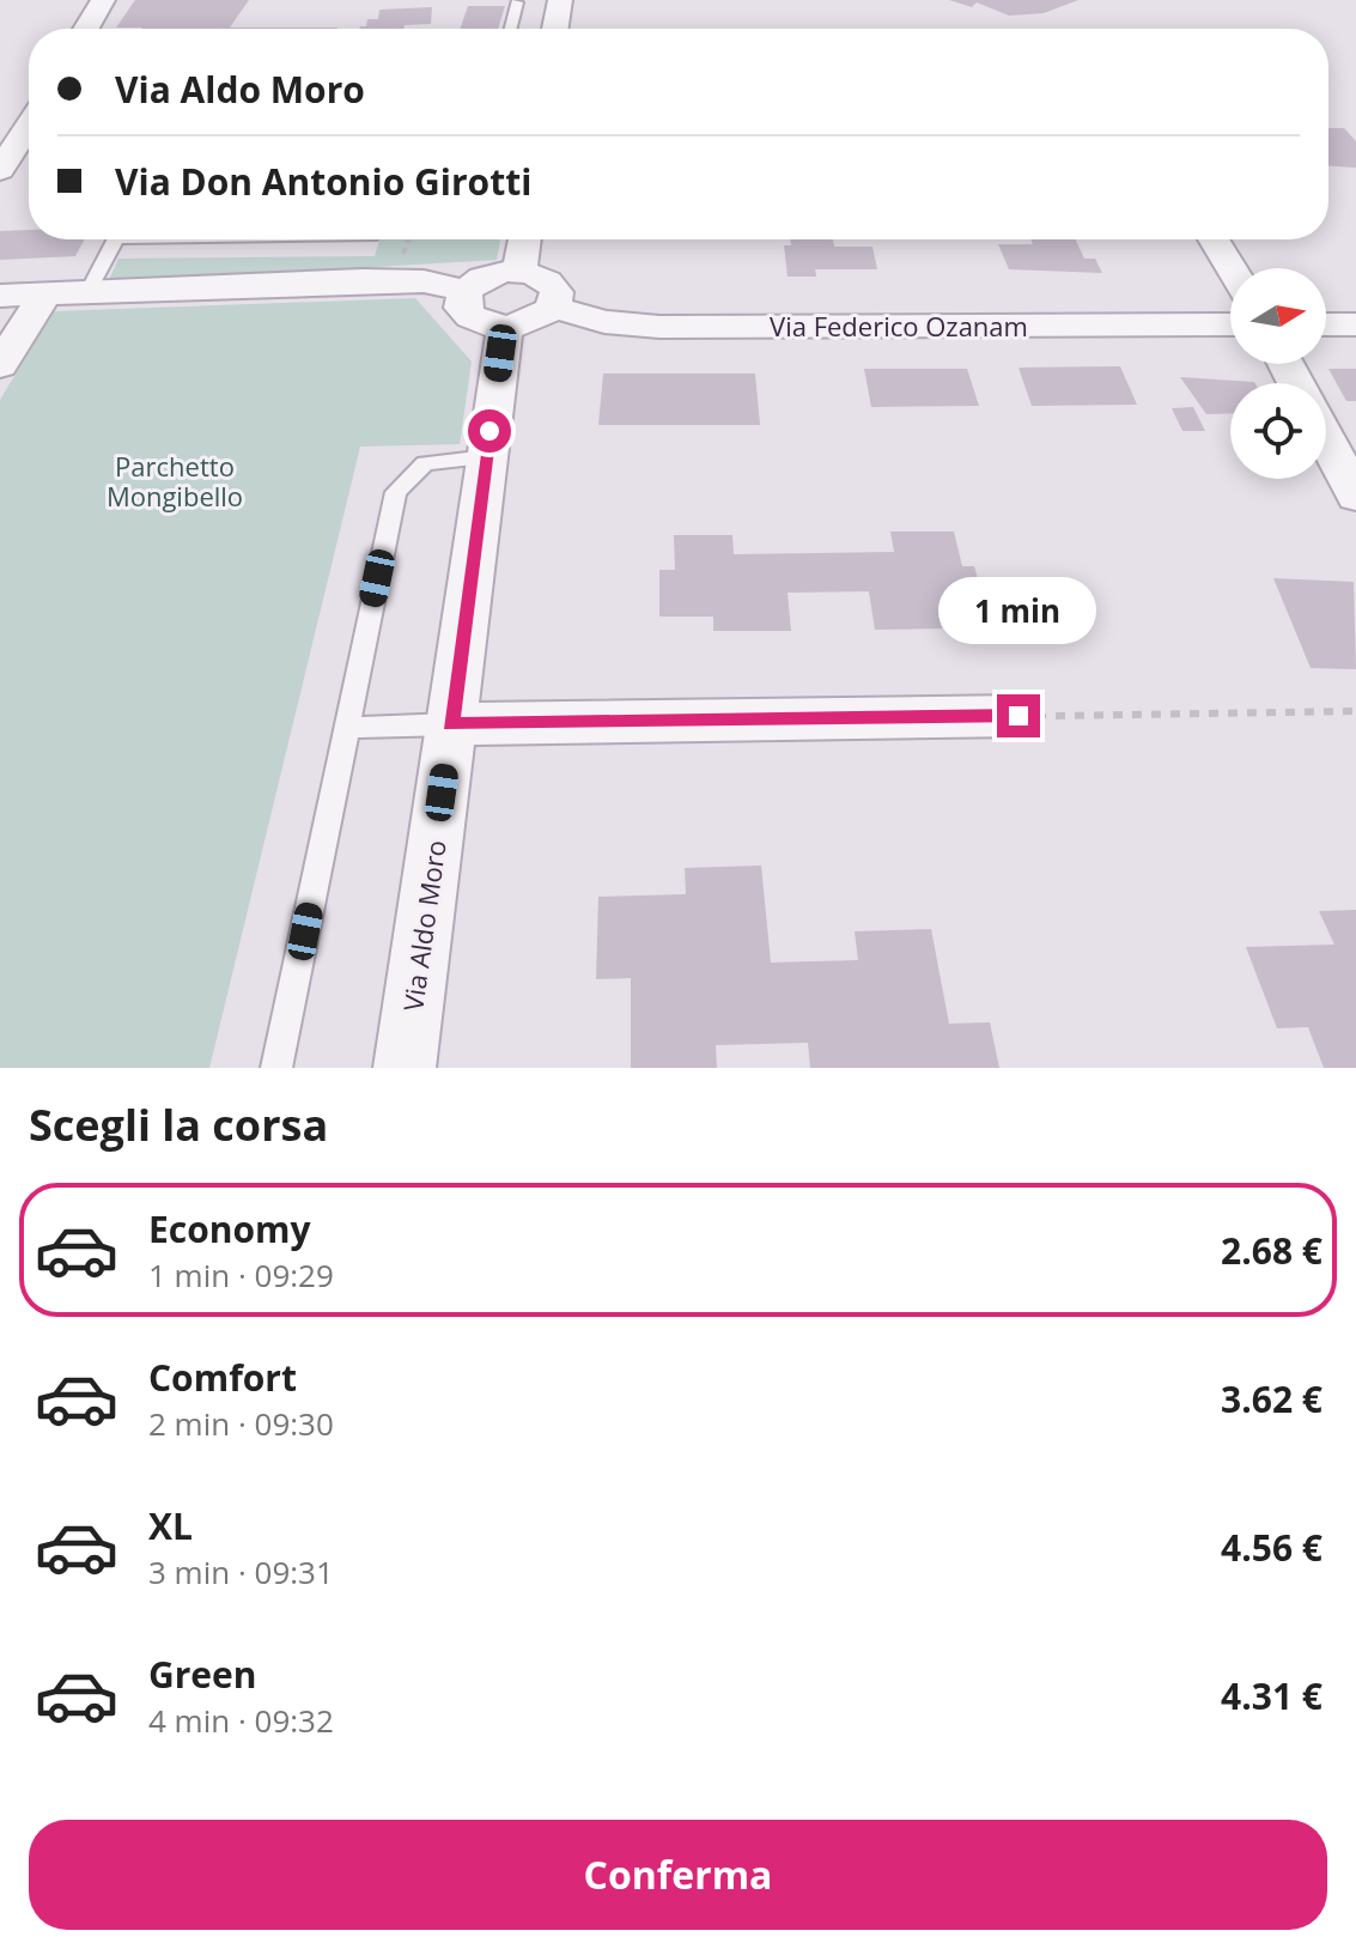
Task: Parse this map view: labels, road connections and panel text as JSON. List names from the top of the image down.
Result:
{
  "streets": {
    "street": ["Via Federico Ozanam", "Via Aldo Moro"]
  },
  "parks": ["Parchetto Mongibello"],
  "north": "right",
  "page": {
    "banner": ["Via Aldo Moro", "Via Don Antonio Girotti"],
    "bubble": "1 min",
    "heading": "Scegli la corsa",
    "list": [
      {
        "name": "Economy",
        "note": "1 min · 09:29",
        "value": "2.68 €"
      },
      {
        "name": "Comfort",
        "note": "2 min · 09:30",
        "value": "3.62 €"
      },
      {
        "name": "XL",
        "note": "3 min · 09:31",
        "value": "4.56 €"
      },
      {
        "name": "Green",
        "note": "4 min · 09:32",
        "value": "4.31 €"
      }
    ],
    "buttons": "Conferma"
  }
}
